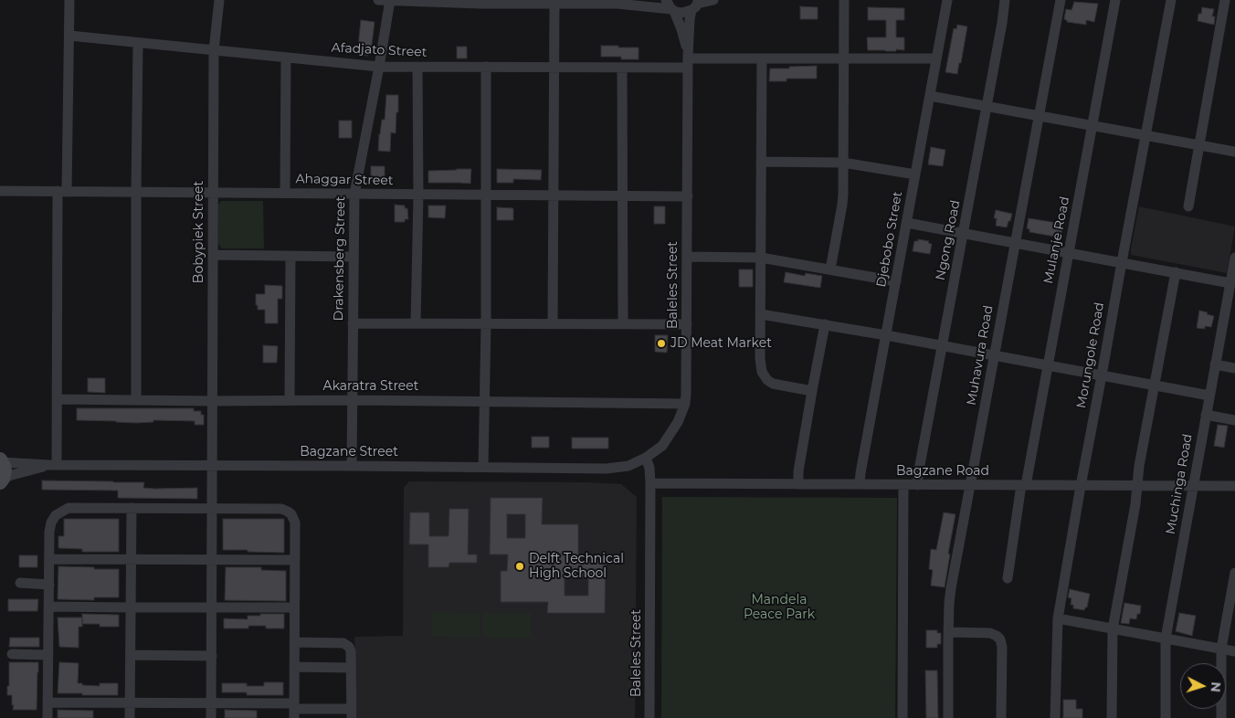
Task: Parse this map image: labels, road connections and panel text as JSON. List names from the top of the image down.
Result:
{
  "streets": {
    "street": [
      "Afadjato Street",
      "Ahaggar Street",
      "Bobypiek Street",
      "Djebobo Street",
      "Ngong Road",
      "Mulanje Road",
      "Drakensberg Street",
      "Baleles Street",
      "Muhavura Road",
      "Morungole Road",
      "Akaratra Street",
      "Bagzane Street",
      "Bagzane Road",
      "Muchinga Road"
    ]
  },
  "crossings": [
    ["Afadjato Street", "Bobypiek Street"],
    ["Afadjato Street", "Djebobo Street"],
    ["Afadjato Street", "Drakensberg Street"],
    ["Afadjato Street", "Baleles Street"],
    ["Ahaggar Street", "Bobypiek Street"],
    ["Ahaggar Street", "Drakensberg Street"],
    ["Ahaggar Street", "Baleles Street"],
    ["Bobypiek Street", "Akaratra Street"],
    ["Bobypiek Street", "Bagzane Street"],
    ["Djebobo Street", "Bagzane Road"],
    ["Ngong Road", "Bagzane Road"],
    ["Mulanje Road", "Bagzane Road"],
    ["Drakensberg Street", "Akaratra Street"],
    ["Drakensberg Street", "Bagzane Street"],
    ["Baleles Street", "Akaratra Street"],
    ["Baleles Street", "Bagzane Street"],
    ["Baleles Street", "Bagzane Road"],
    ["Muhavura Road", "Bagzane Road"],
    ["Morungole Road", "Bagzane Road"],
    ["Bagzane Road", "Muchinga Road"]
  ],
  "parks": ["Mandela Peace Park"],
  "places": ["JD Meat Market", "Delft Technical High School"],
  "north": "right"
}
